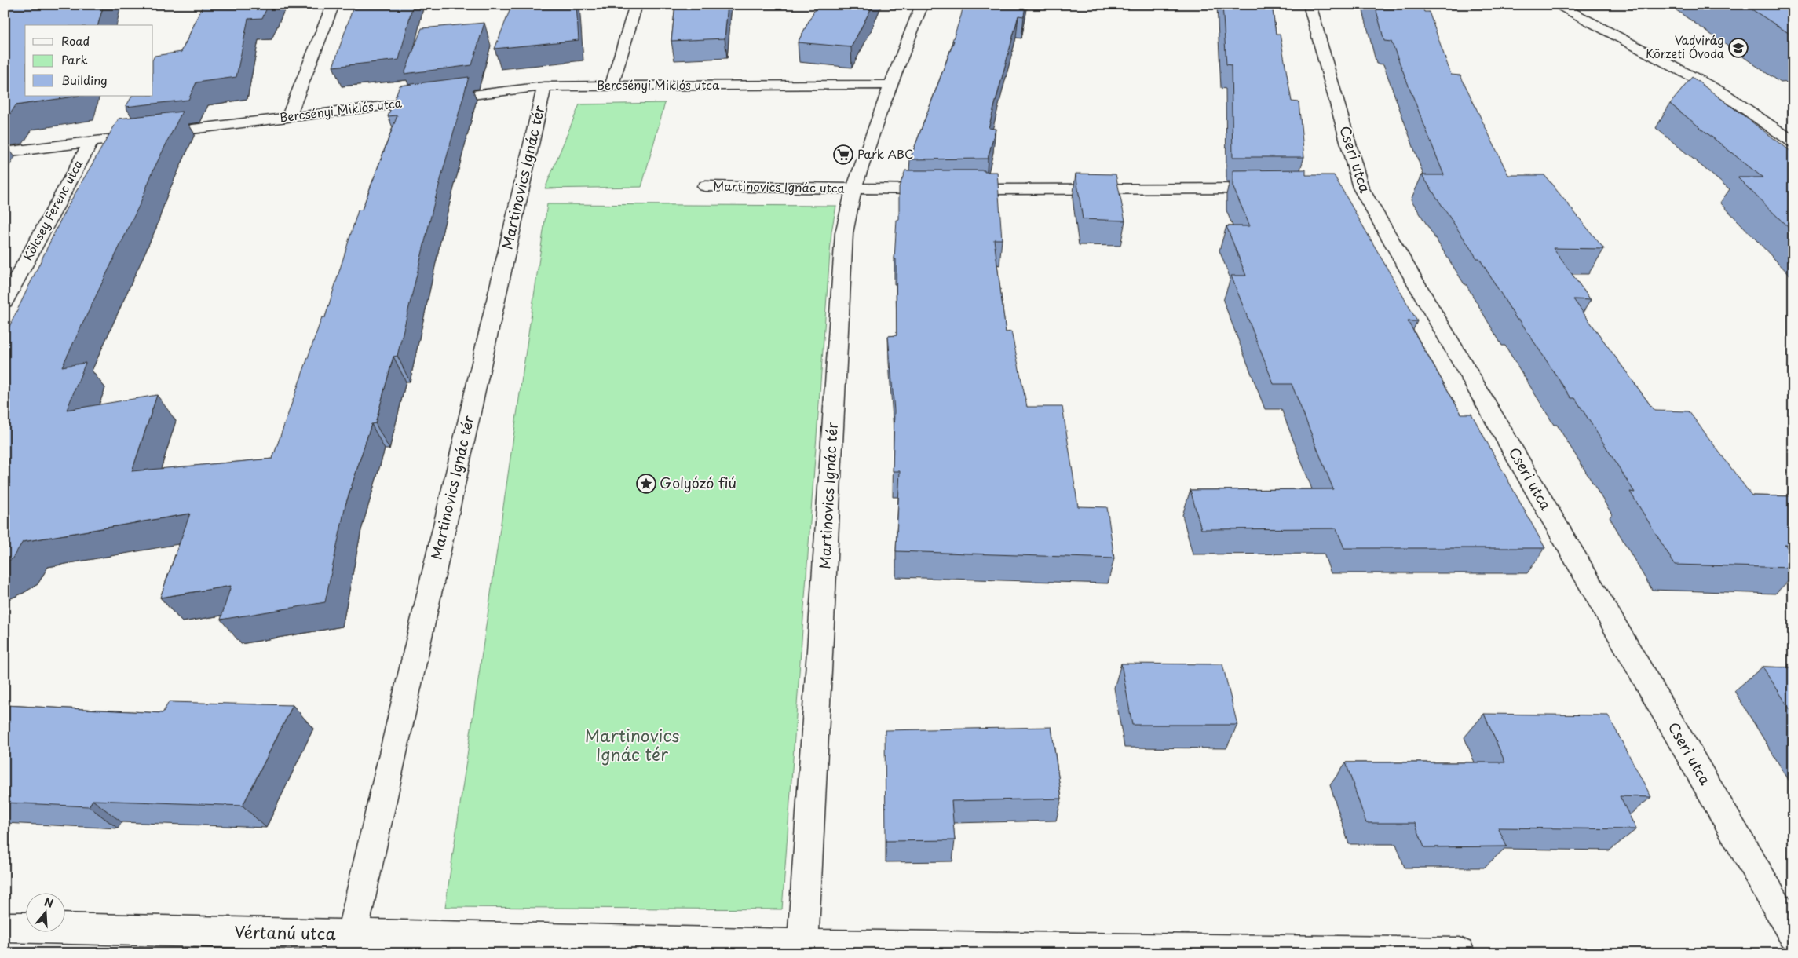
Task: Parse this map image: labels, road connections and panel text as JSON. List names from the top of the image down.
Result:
{
  "streets": {
    "street": [
      "Bercsényi Miklós utca",
      "Cseri utca",
      "Martinovics Ignác tér",
      "Martinovics Ignác utca",
      "Kölcsey Ferenc utca",
      "Vértanú utca"
    ]
  },
  "crossings": [
    ["Bercsényi Miklós utca", "Martinovics Ignác tér"],
    ["Bercsényi Miklós utca", "Martinovics Ignác utca"],
    ["Bercsényi Miklós utca", "Kölcsey Ferenc utca"],
    ["Martinovics Ignác tér", "Martinovics Ignác utca"],
    ["Martinovics Ignác tér", "Vértanú utca"]
  ],
  "parks": ["Martinovics Ignác tér"],
  "places": {
    "school or university": ["Vadvirág Körzeti Óvoda"],
    "supermarket": ["Park ABC"],
    "place": ["Golyózó fiú"]
  },
  "legend": ["Road", "Park", "Building"],
  "north": "top"
}
